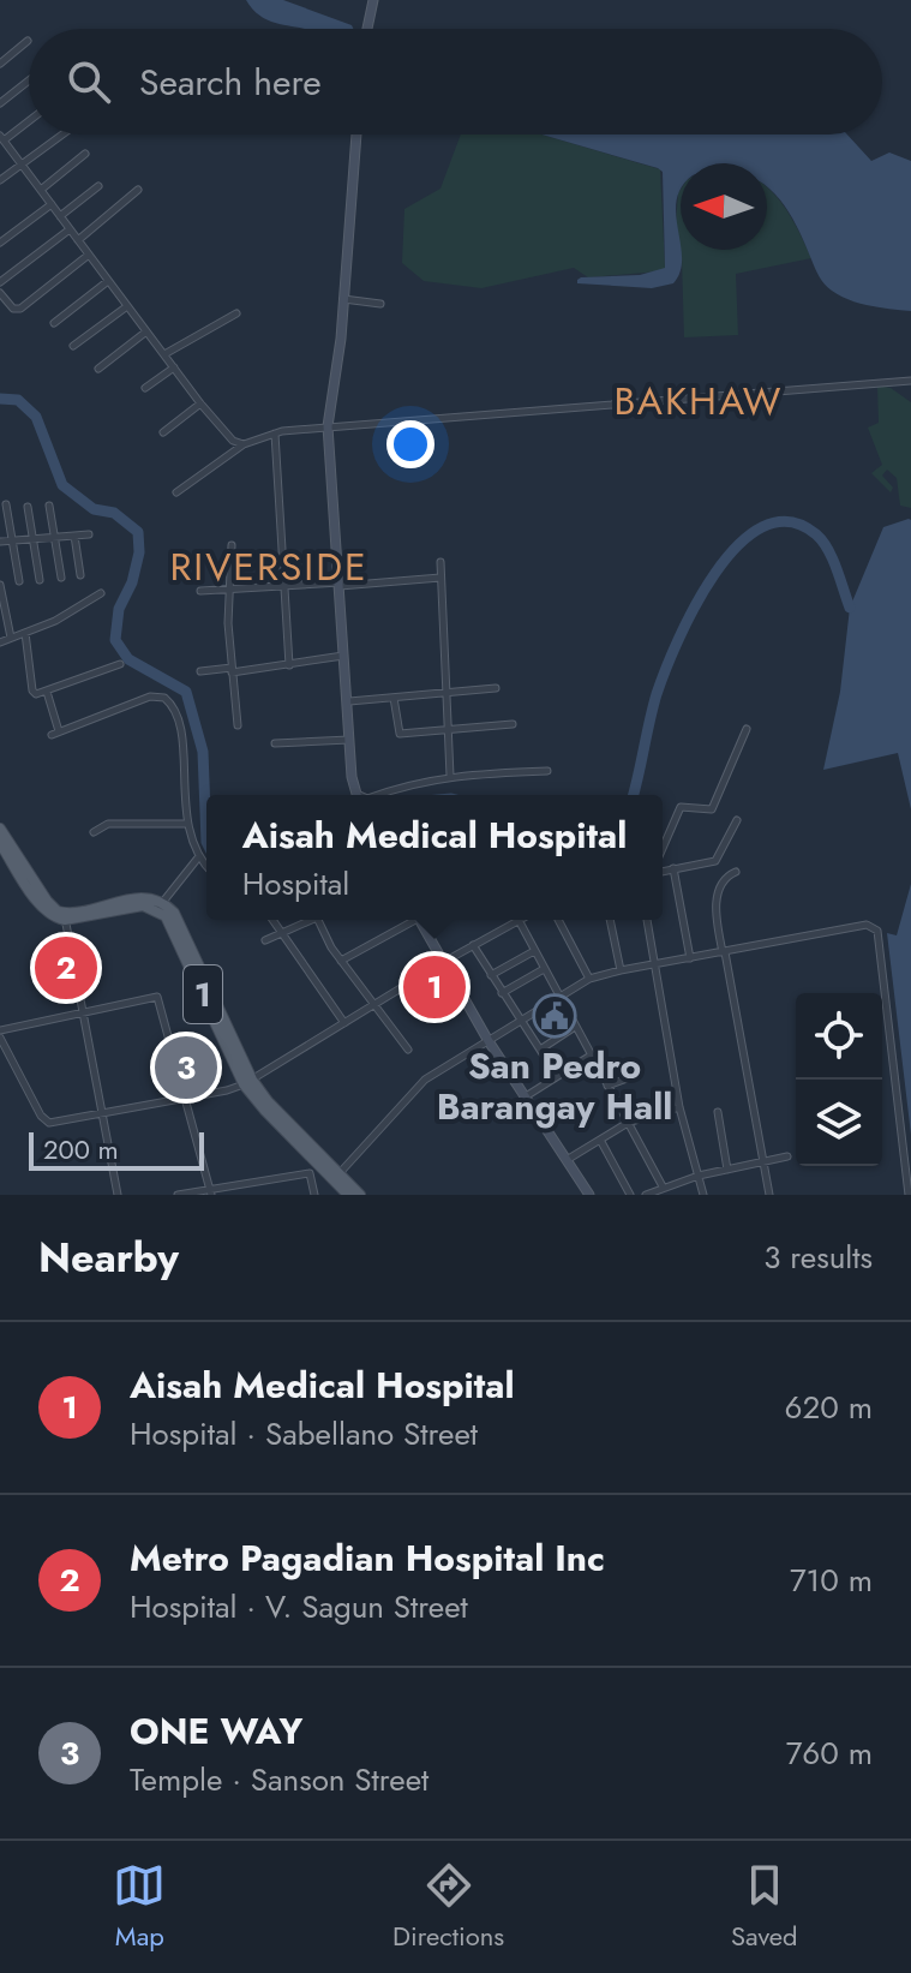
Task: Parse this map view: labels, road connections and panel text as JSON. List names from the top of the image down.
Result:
{
  "streets": {
    "main road": ["1"]
  },
  "districts": ["BAKHAW", "RIVERSIDE"],
  "places": {
    "public building": ["San Pedro Barangay Hall"]
  },
  "scale_bar": "200 m",
  "north": "left",
  "page": {
    "search": "Search here",
    "popup": ["Aisah Medical Hospital", "Hospital"],
    "pins": ["2", "1", "3"],
    "scale": "200 m",
    "heading": ["Nearby", "3 results"],
    "list": [
      {
        "mark": "1",
        "name": "Aisah Medical Hospital",
        "note": "Hospital · Sabellano Street",
        "value": "620 m"
      },
      {
        "mark": "2",
        "name": "Metro Pagadian Hospital Inc",
        "note": "Hospital · V. Sagun Street",
        "value": "710 m"
      },
      {
        "mark": "3",
        "name": "ONE WAY",
        "note": "Temple · Sanson Street",
        "value": "760 m"
      }
    ],
    "nav": ["Map", "Directions", "Saved"]
  }
}
